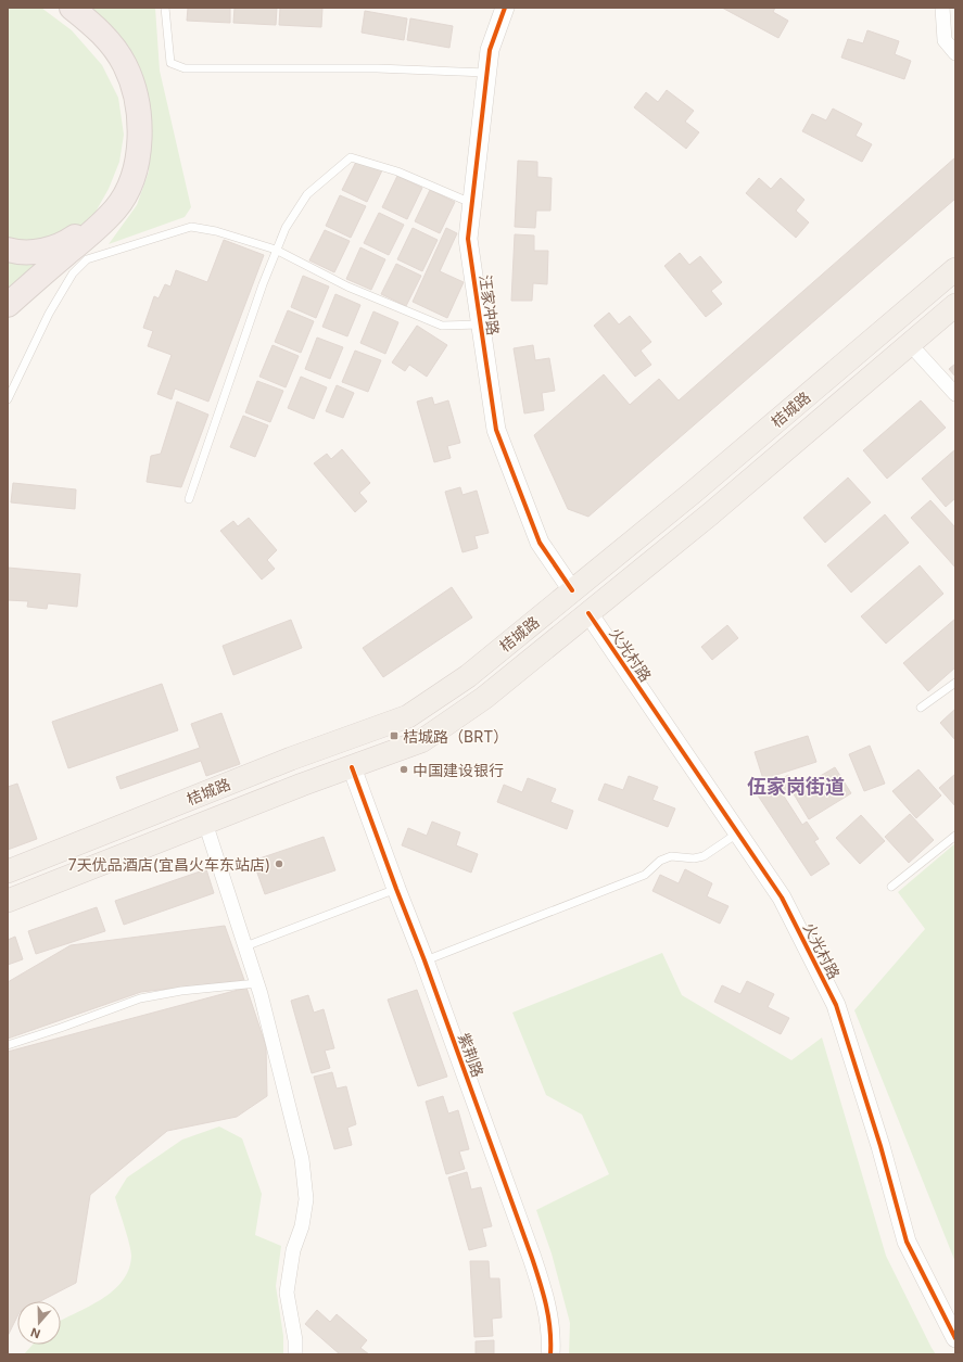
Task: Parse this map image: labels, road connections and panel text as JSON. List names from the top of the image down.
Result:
{
  "streets": {
    "main road": ["桔城路"],
    "street": ["汪家冲路", "火光村路", "紫荆路"]
  },
  "crossings": [
    ["汪家冲路", "桔城路"],
    ["桔城路", "火光村路"],
    ["桔城路", "紫荆路"]
  ],
  "districts": ["伍家岗街道"],
  "places": {
    "transit": ["桔城路（BRT）"],
    "other": ["中国建设银行", "7天优品酒店(宜昌火车东站店)"]
  },
  "north": "bottom"
}
